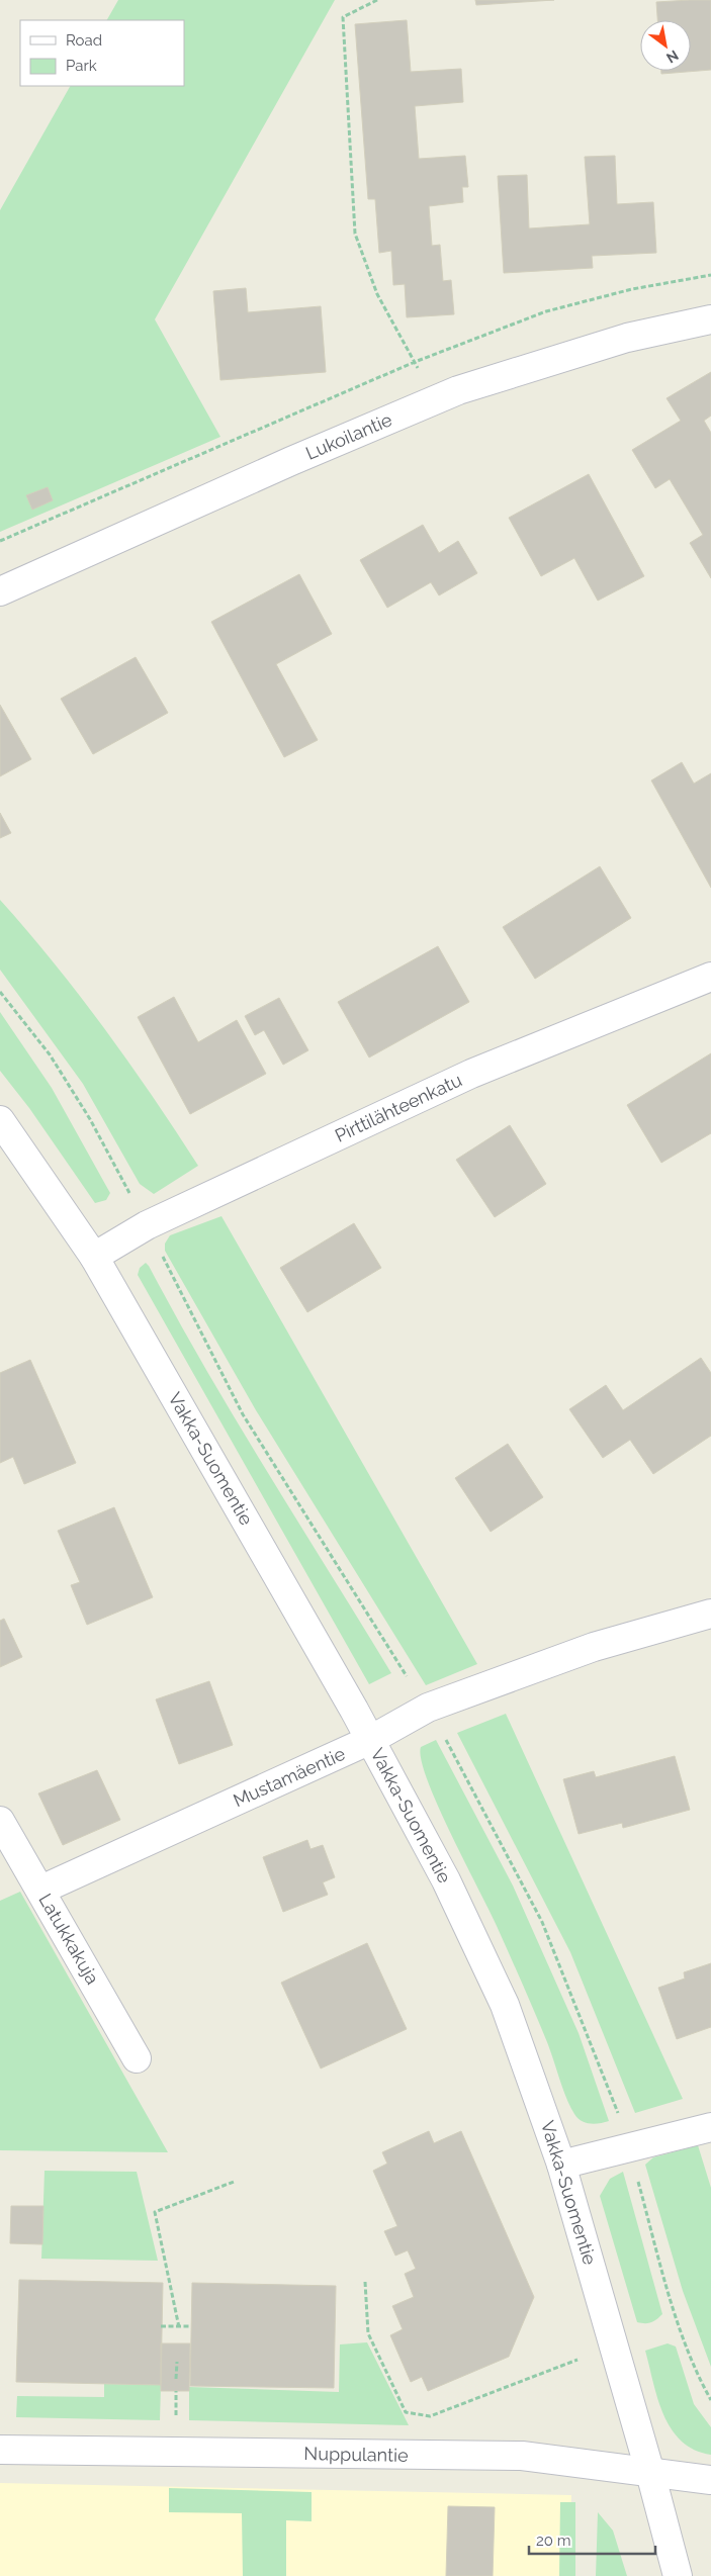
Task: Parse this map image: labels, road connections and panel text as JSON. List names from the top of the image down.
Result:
{
  "streets": {
    "street": [
      "Lukoilantie",
      "Pirttilähteenkatu",
      "Vakka-Suomentie",
      "Mustamäentie",
      "Latukkakuja",
      "Nuppulantie"
    ]
  },
  "crossings": [
    ["Pirttilähteenkatu", "Vakka-Suomentie"],
    ["Vakka-Suomentie", "Mustamäentie"],
    ["Vakka-Suomentie", "Nuppulantie"],
    ["Mustamäentie", "Latukkakuja"]
  ],
  "legend": ["Road", "Park"],
  "scale_bar": "20 m",
  "north": "bottom right"
}
